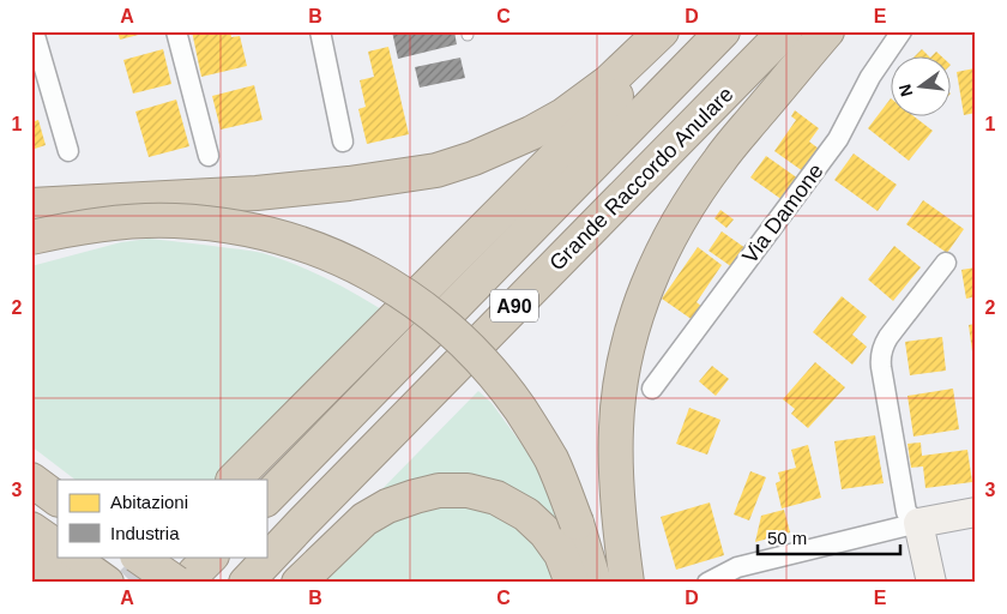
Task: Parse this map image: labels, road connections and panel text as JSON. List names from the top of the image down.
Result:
{
  "streets": {
    "highway": ["Grande Raccordo Anulare", "A90"],
    "street": ["Via Damone"]
  },
  "legend": ["Abitazioni", "Industria"],
  "scale_bar": "50 m",
  "north": "left",
  "grid": {
    "columns": [
      "A",
      "B",
      "C",
      "D",
      "E"
    ],
    "rows": ["1", "2", "3"]
  }
}
